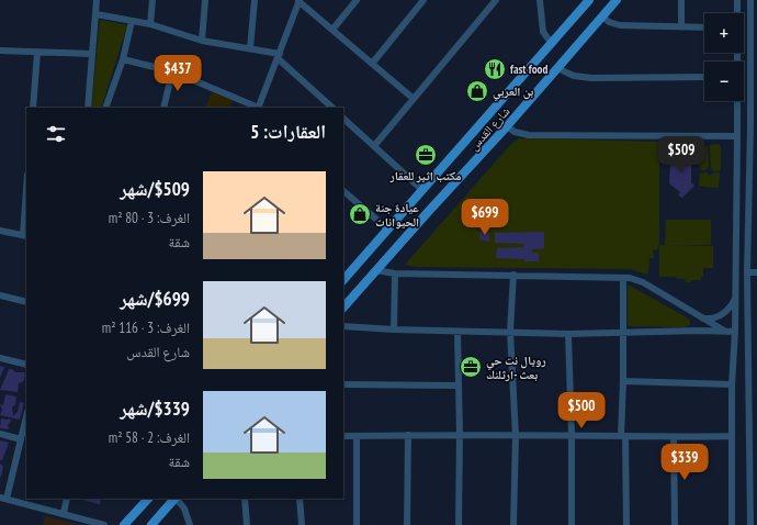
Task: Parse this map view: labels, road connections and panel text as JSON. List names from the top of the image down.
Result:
{
  "streets": {
    "main road": ["شارع القدس"]
  },
  "places": {
    "restaurant": ["fast food"],
    "shop": ["بن العربي", "عيادة جنة الحيوانات"],
    "office": ["مكتب اثير للعقار", "رويال نت حي بعث -ارثلنك"]
  },
  "page": {
    "map_buttons": ["+", "−"],
    "price": [
      "$437",
      "$509",
      "$699",
      "$500",
      "$339"
    ],
    "heading": "العقارات: 5",
    "list": [
      {
        "name": "$509/شهر",
        "note": "الغرف: 3 · 80 m² · شقة"
      },
      {
        "name": "$699/شهر",
        "note": "الغرف: 3 · 116 m² · شارع القدس"
      },
      {
        "name": "$339/شهر",
        "note": "الغرف: 2 · 58 m² · شقة"
      }
    ]
  }
}
